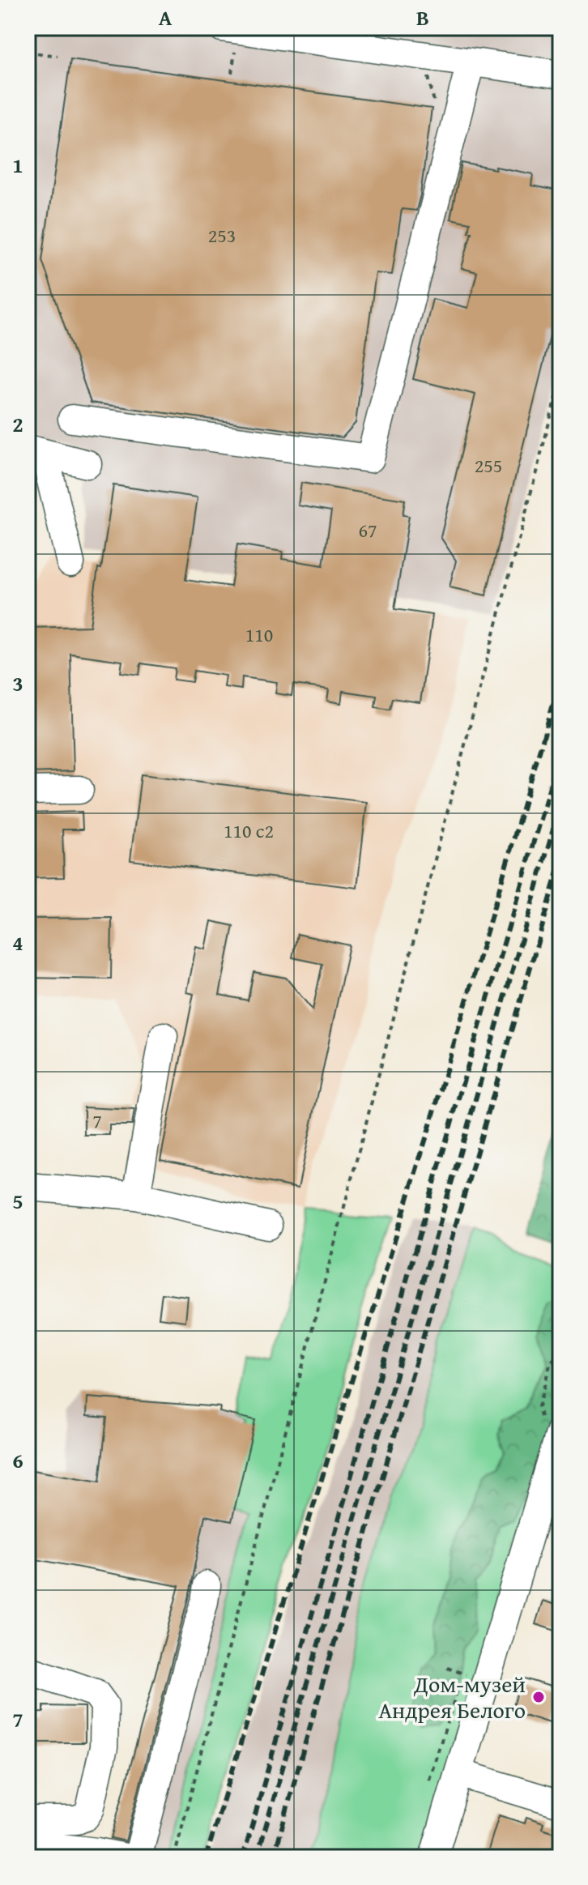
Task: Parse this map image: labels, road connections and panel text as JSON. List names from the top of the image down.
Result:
{
  "places": ["Дом-музей Андрея Белого"],
  "house_numbers": [
    "253",
    "255",
    "67",
    "110",
    "110 с2",
    "7"
  ],
  "grid": {
    "columns": ["A", "B"],
    "rows": [
      "1",
      "2",
      "3",
      "4",
      "5",
      "6",
      "7"
    ]
  }
}
